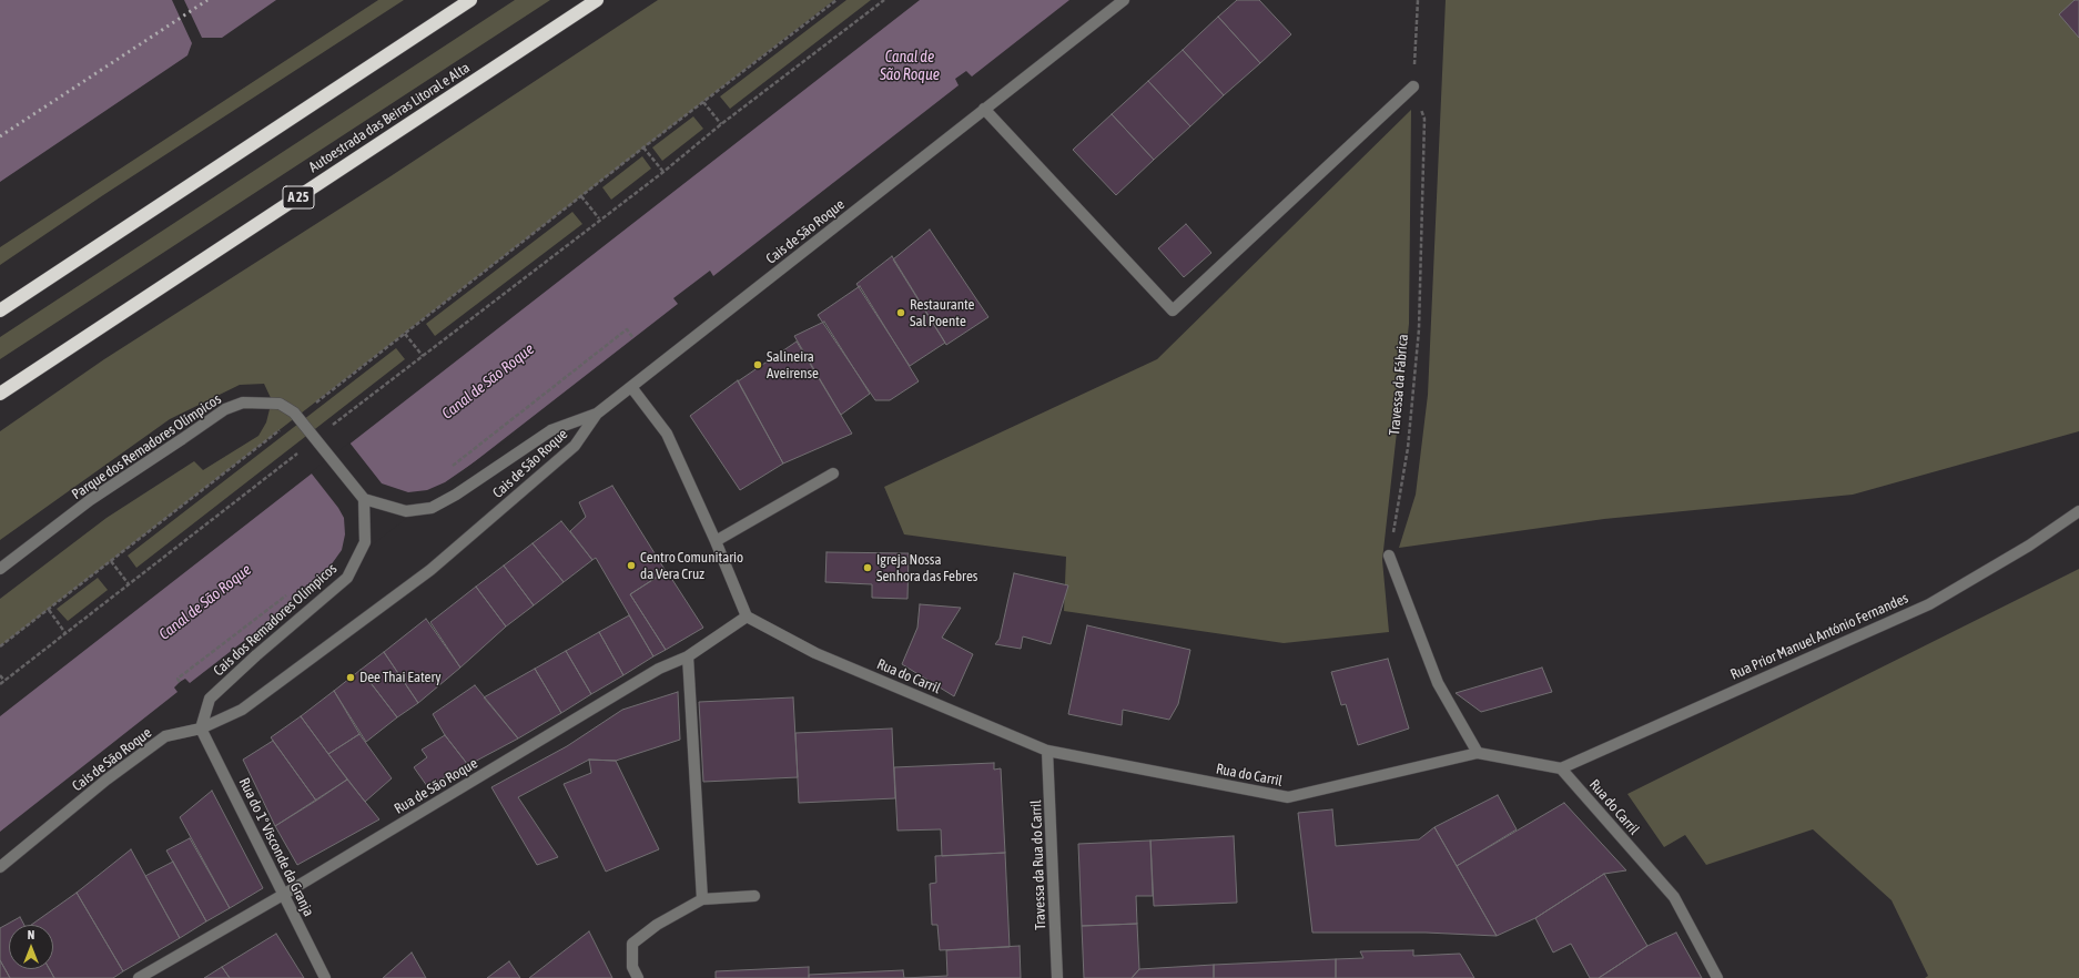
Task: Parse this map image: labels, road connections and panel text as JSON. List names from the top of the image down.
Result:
{
  "streets": {
    "highway": ["Autoestrada das Beiras Litoral e Alta", "A 25"],
    "street": [
      "Cais de São Roque",
      "Parque dos Remadores Olímpicos",
      "Cais dos Remadores Olímpicos",
      "Rua Prior Manuel António Fernandes",
      "Rua do Carril",
      "Rua de São Roque",
      "Rua do 1º Visconde da Granja",
      "Travessa da Rua do Carril"
    ],
    "path": ["Travessa da Fábrica"]
  },
  "crossings": [
    ["Cais de São Roque", "Cais dos Remadores Olímpicos"],
    ["Cais de São Roque", "Rua do 1º Visconde da Granja"],
    ["Parque dos Remadores Olímpicos", "Cais dos Remadores Olímpicos"],
    ["Cais dos Remadores Olímpicos", "Rua do 1º Visconde da Granja"],
    ["Rua Prior Manuel António Fernandes", "Rua do Carril"],
    ["Rua do Carril", "Rua de São Roque"],
    ["Rua do Carril", "Travessa da Rua do Carril"],
    ["Rua de São Roque", "Rua do 1º Visconde da Granja"]
  ],
  "water": ["Canal de São Roque"],
  "places": [
    "Restaurante Sal Poente",
    "Salineira Aveirense",
    "Centro Comunitario da Vera Cruz",
    "Igreja Nossa Senhora das Febres",
    "Dee Thai Eatery"
  ],
  "north": "top"
}
